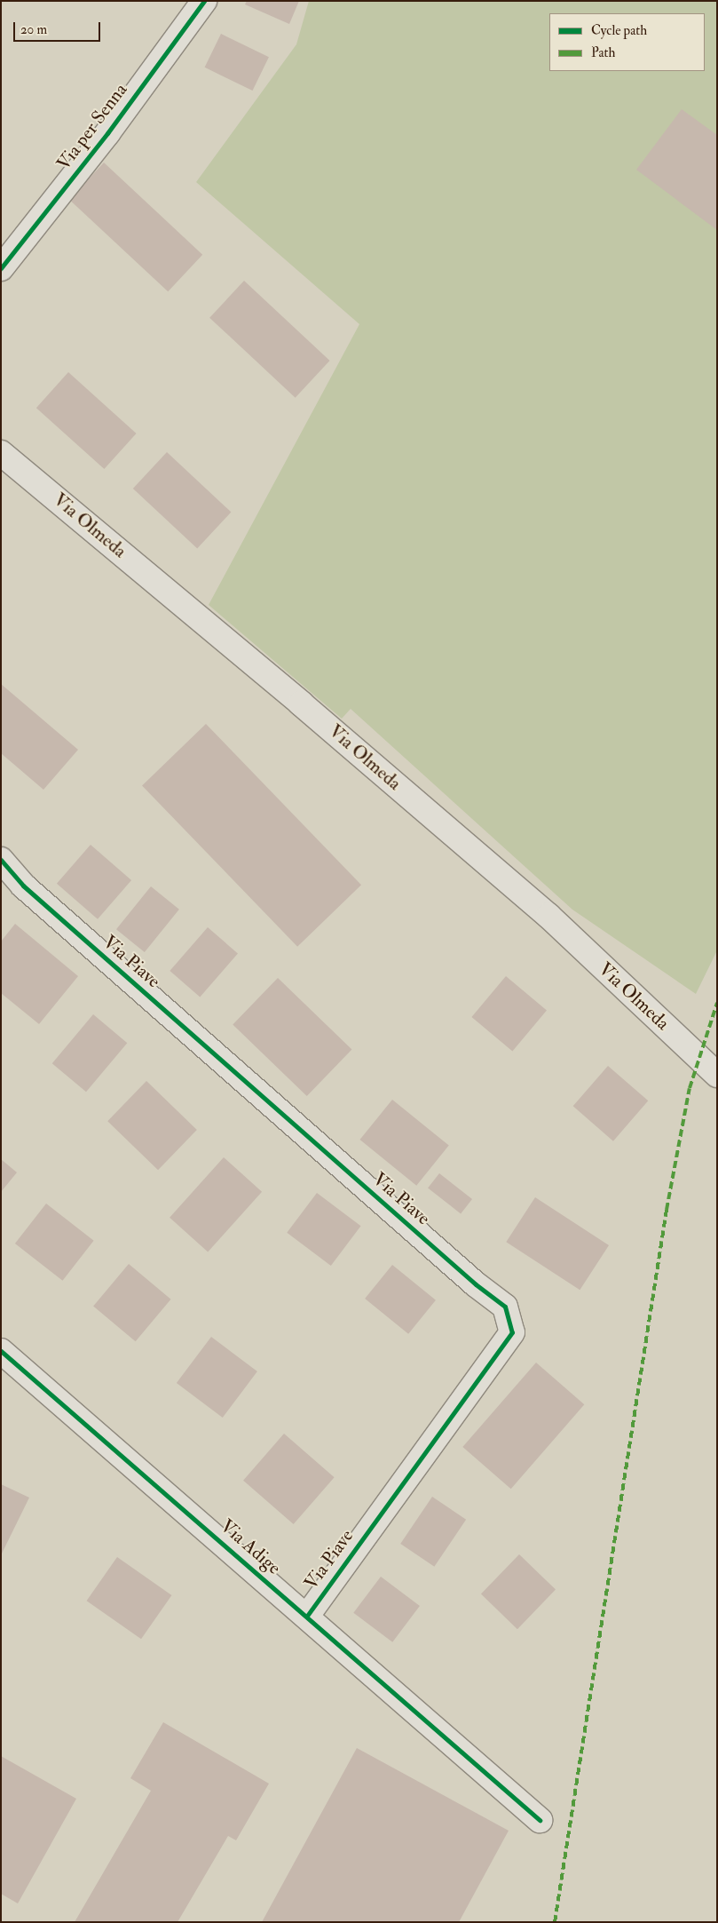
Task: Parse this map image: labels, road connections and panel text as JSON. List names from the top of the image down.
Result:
{
  "streets": {
    "street": [
      "Via per Senna",
      "Via Olmeda",
      "Via Piave",
      "Via Adige"
    ]
  },
  "crossings": [
    ["Via Piave", "Via Adige"]
  ],
  "legend": ["Cycle path", "Path"],
  "scale_bar": "20 m"
}
